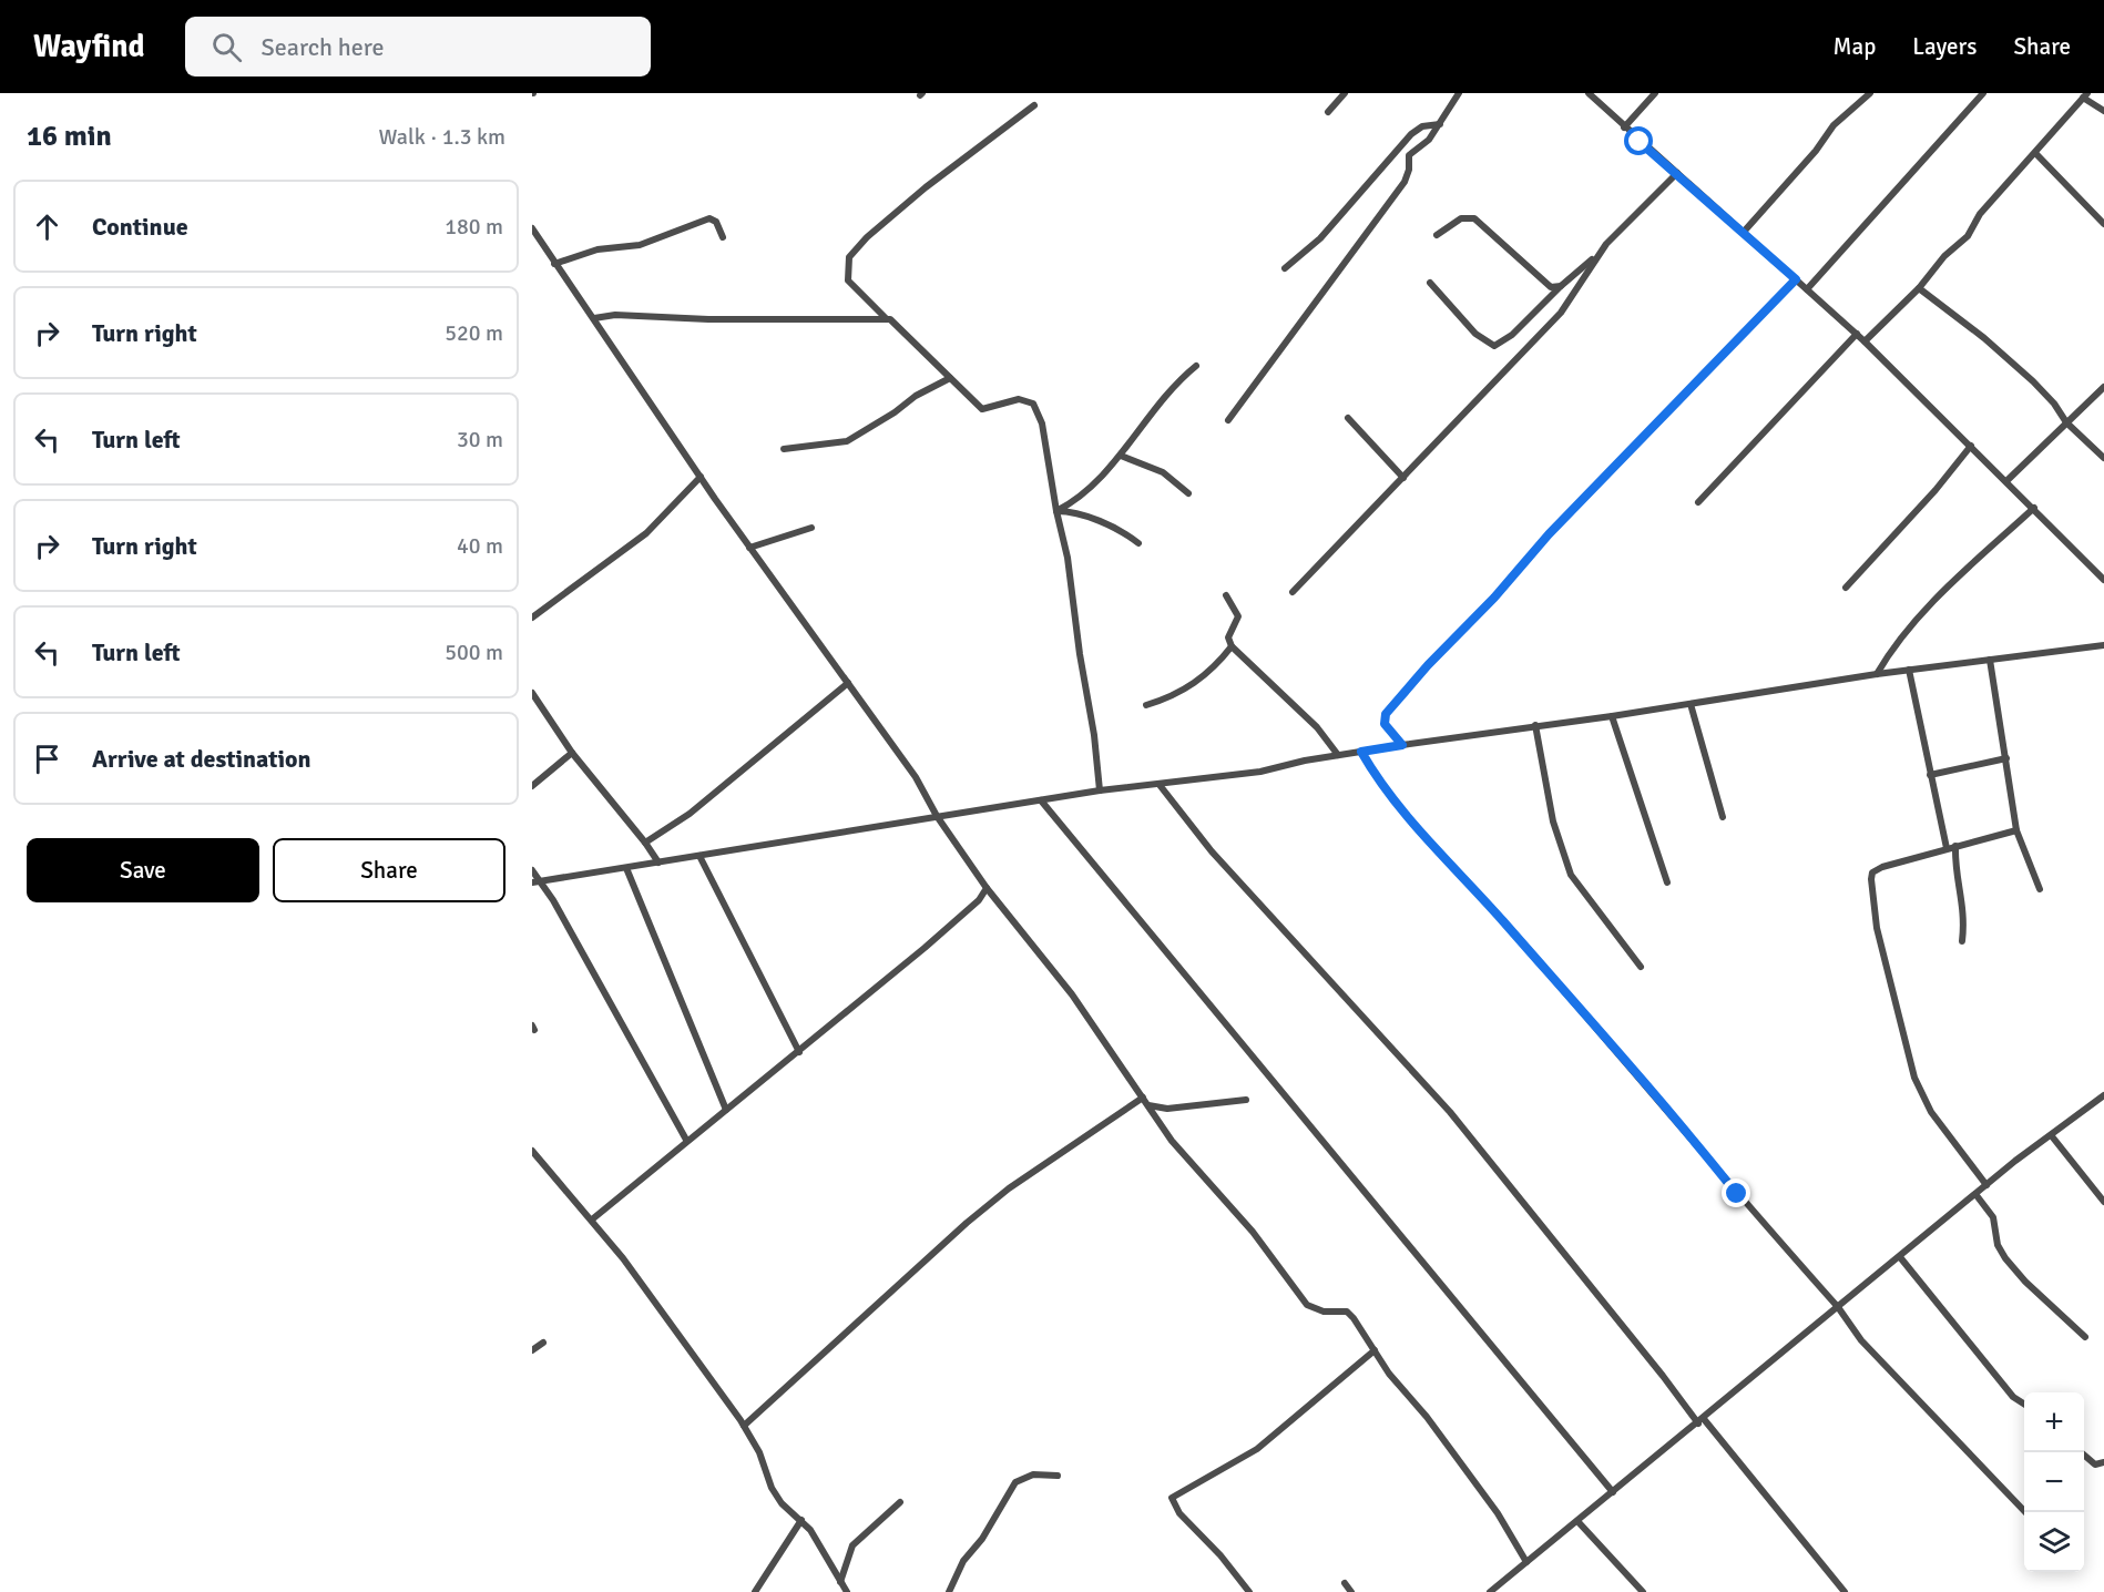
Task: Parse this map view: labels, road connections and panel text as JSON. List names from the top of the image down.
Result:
{
  "page": {
    "header": "Wayfind",
    "search": "Search here",
    "nav": ["Map", "Layers", "Share"],
    "heading": ["16 min", "Walk · 1.3 km"],
    "list": [
      ["Continue", "180 m"],
      ["Turn right", "520 m"],
      ["Turn left", "30 m"],
      ["Turn right", "40 m"],
      ["Turn left", "500 m"],
      "Arrive at destination"
    ],
    "buttons": ["Save", "Share"],
    "map_buttons": ["+", "−"]
  }
}
